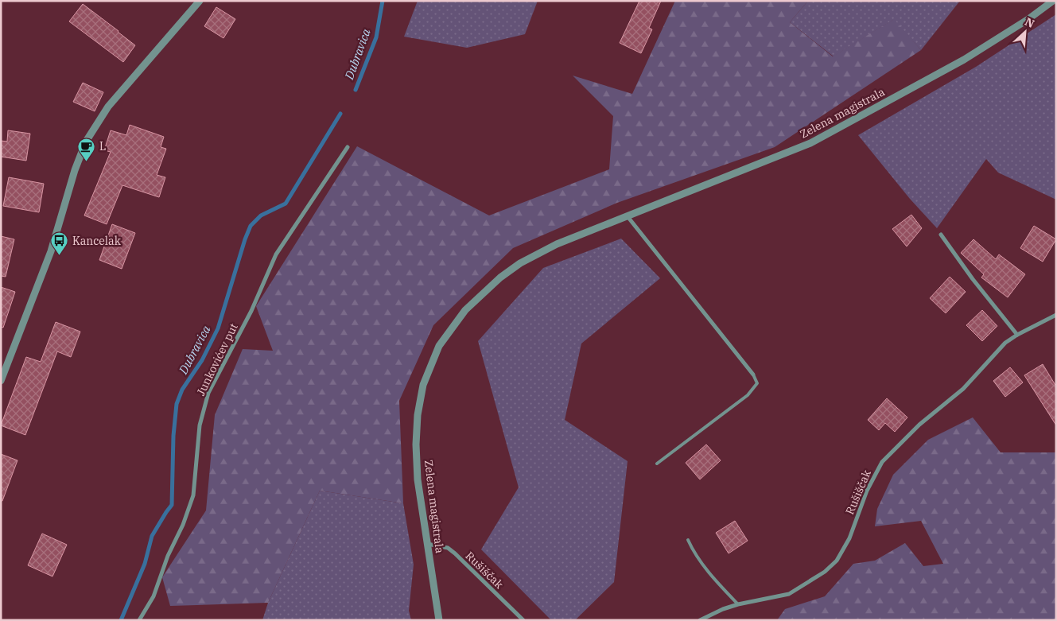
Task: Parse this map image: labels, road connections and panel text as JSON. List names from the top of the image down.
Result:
{
  "streets": {
    "street": ["Zelena magistrala", "Junkovićev put", "Rušiščak"]
  },
  "crossings": [
    ["Zelena magistrala", "Rušiščak"]
  ],
  "water": ["Dubravica"],
  "places": {
    "cafe": ["L"],
    "bus stop": ["Kancelak"]
  },
  "north": "top right"
}
